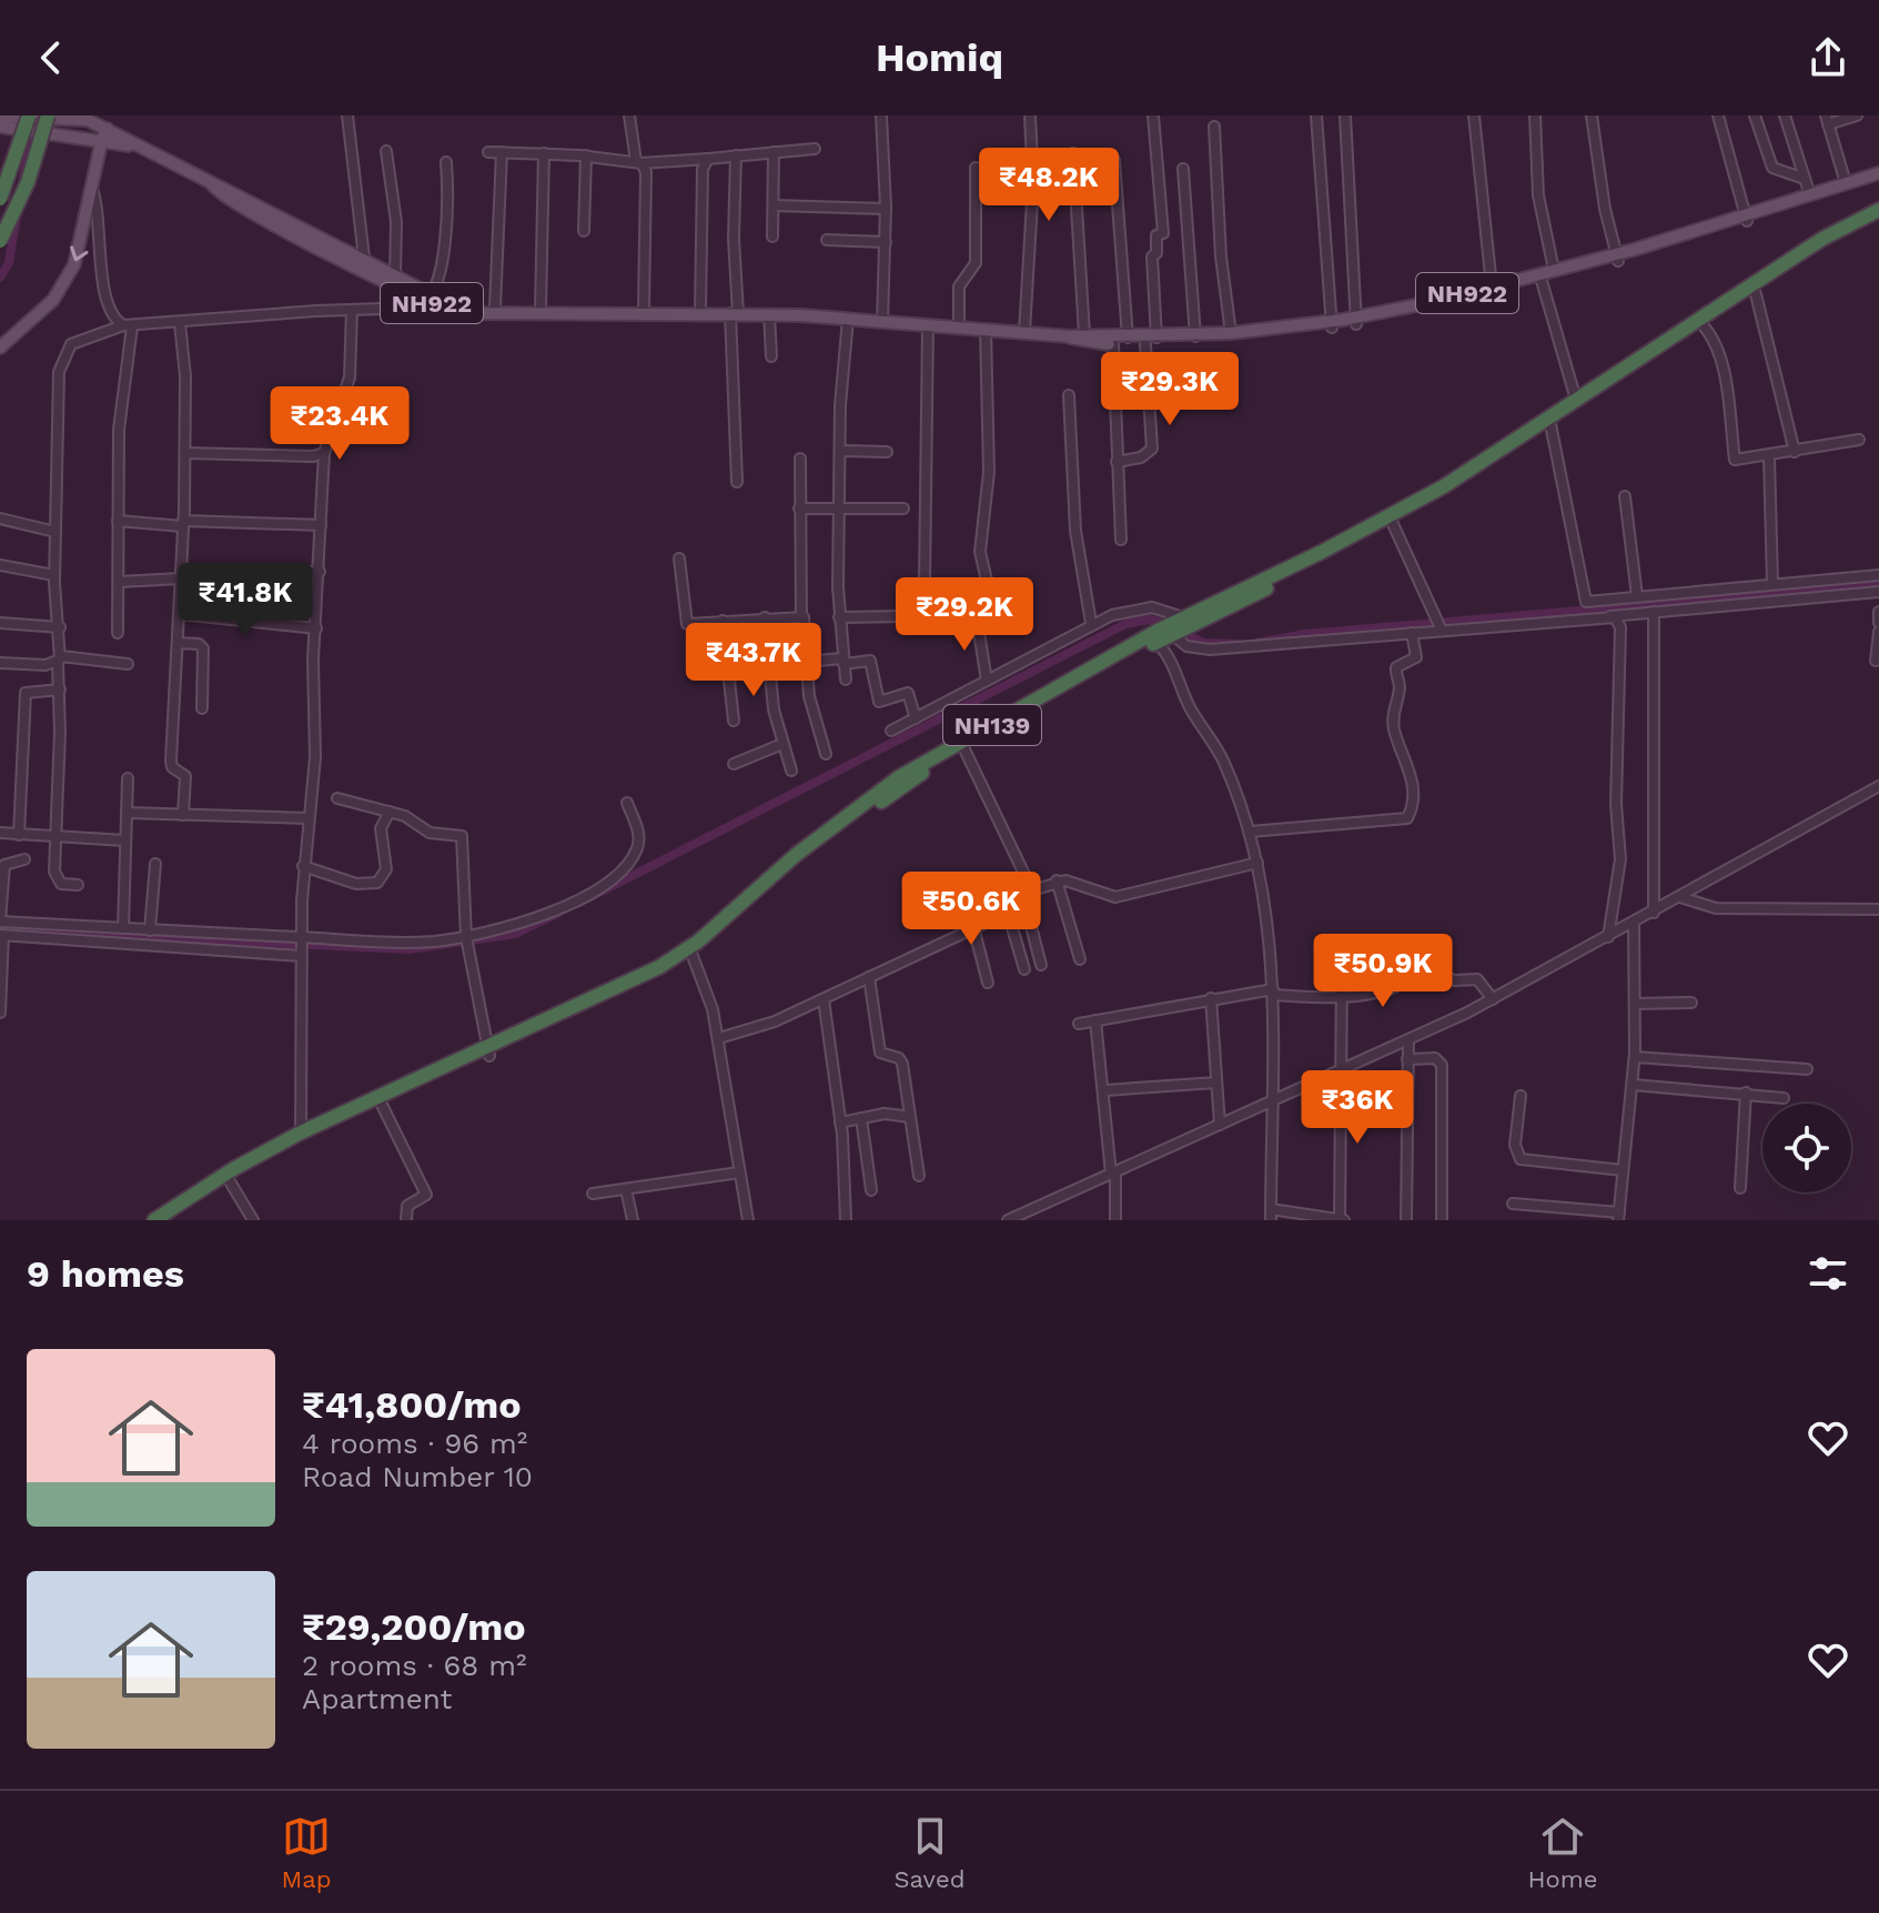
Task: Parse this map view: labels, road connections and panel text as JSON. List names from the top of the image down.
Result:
{
  "streets": {
    "highway": ["NH139"],
    "main road": ["NH922"]
  },
  "page": {
    "header": "Homiq",
    "price": [
      "₹48.2K",
      "₹29.3K",
      "₹23.4K",
      "₹41.8K",
      "₹29.2K",
      "₹43.7K",
      "₹50.6K",
      "₹50.9K",
      "₹36K"
    ],
    "heading": "9 homes",
    "list": [
      {
        "name": "₹41,800/mo",
        "note": "4 rooms · 96 m² · Road Number 10"
      },
      {
        "name": "₹29,200/mo",
        "note": "2 rooms · 68 m² · Apartment"
      }
    ],
    "tabs": ["Map", "Saved", "Home"]
  }
}
